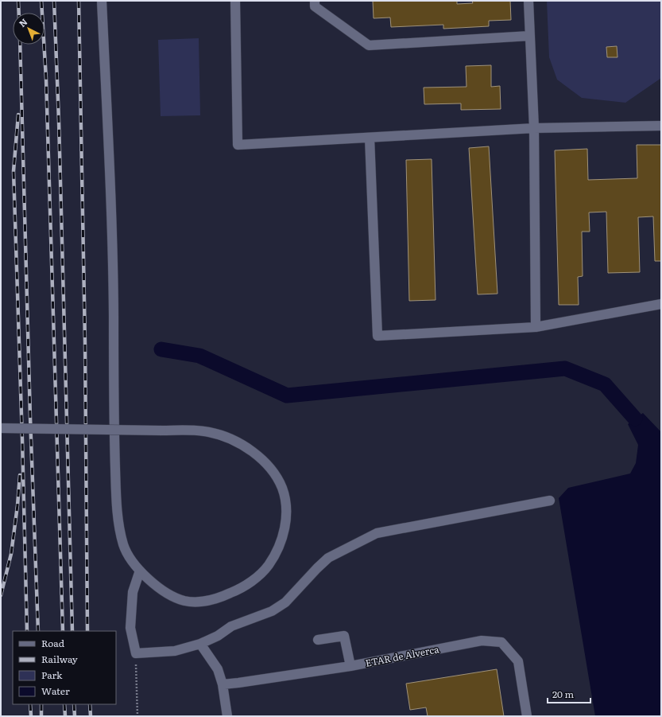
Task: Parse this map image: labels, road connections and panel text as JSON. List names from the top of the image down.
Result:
{
  "streets": {
    "street": ["ETAR de Alverca"]
  },
  "legend": [
    "Road",
    "Railway",
    "Park",
    "Water"
  ],
  "scale_bar": "20 m",
  "north": "top left"
}
